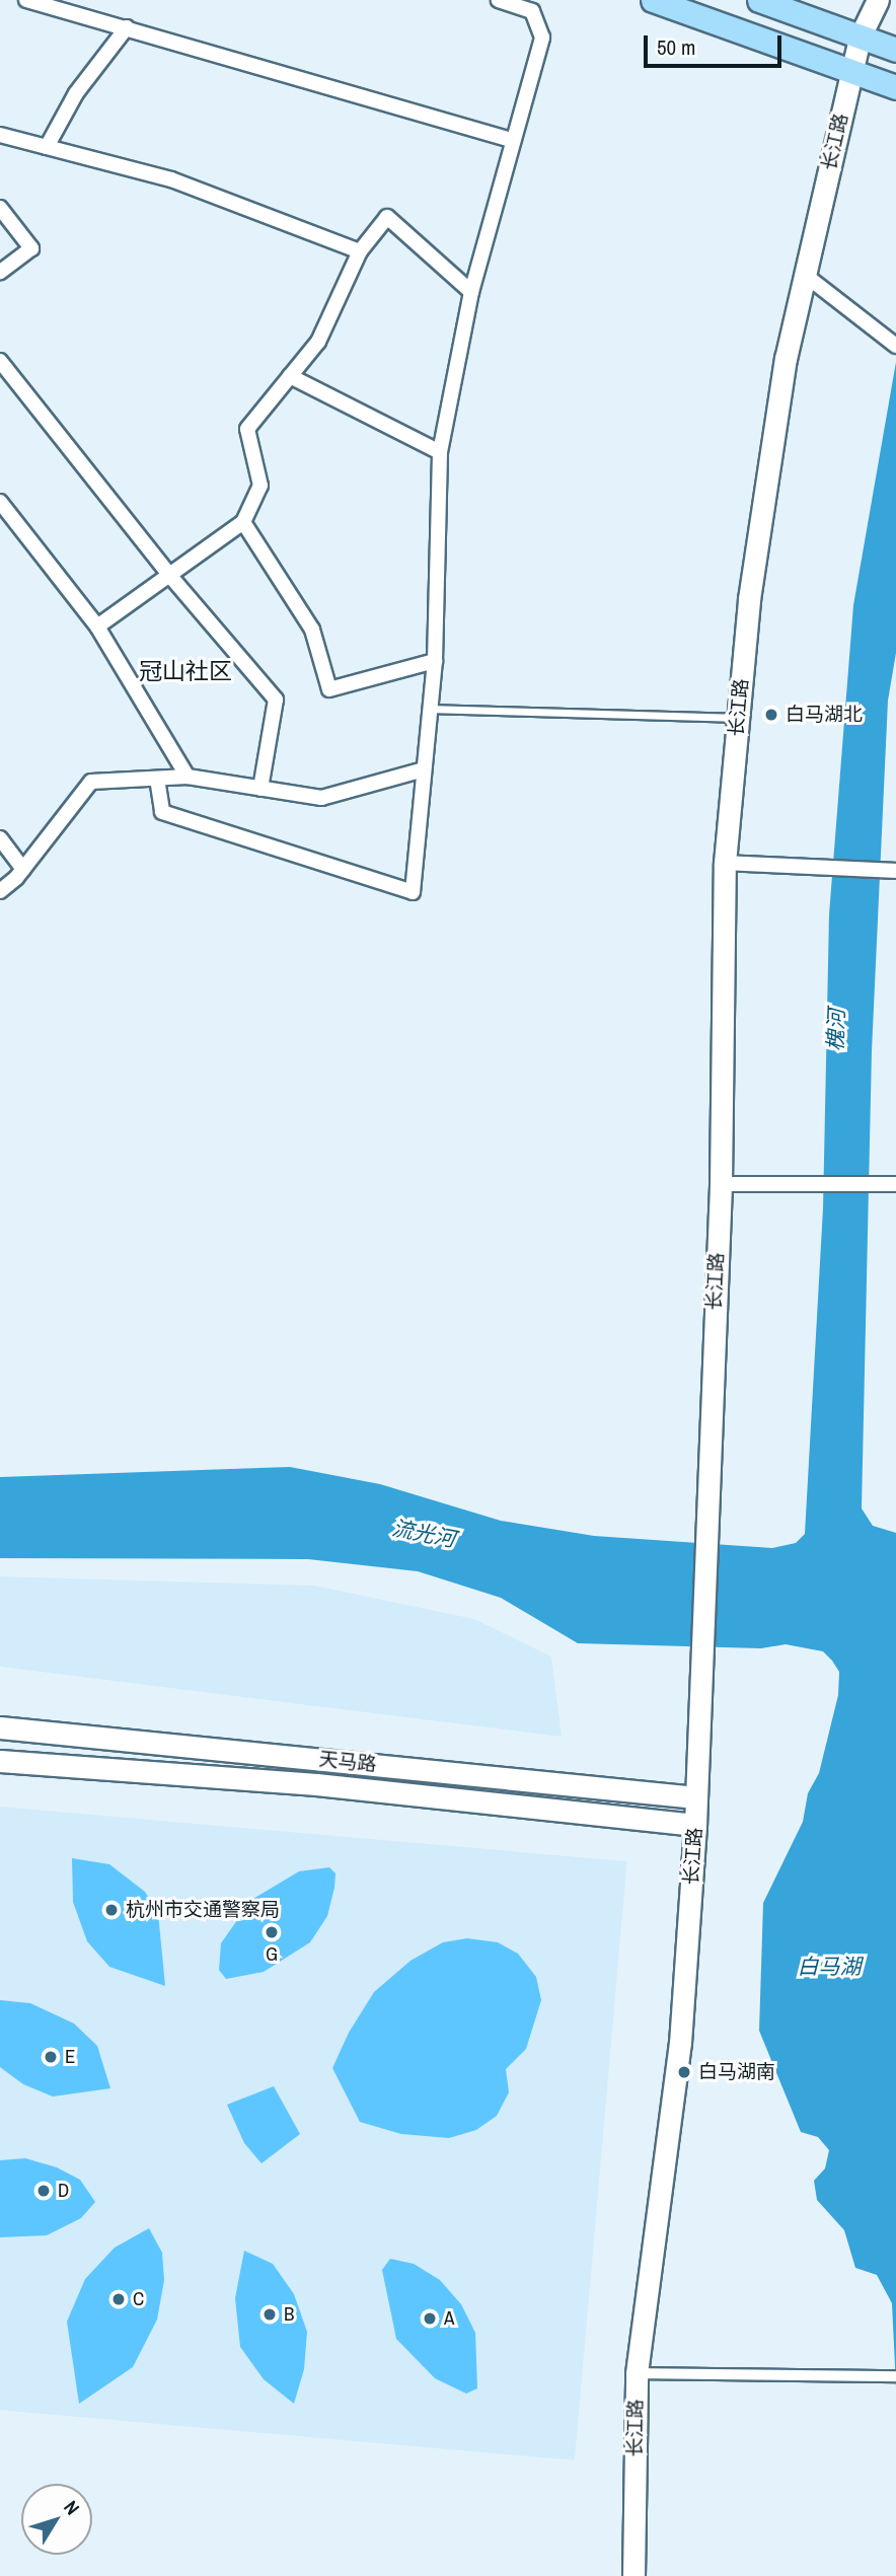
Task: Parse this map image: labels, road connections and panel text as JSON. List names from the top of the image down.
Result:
{
  "streets": {
    "main road": ["长江路", "天马路"]
  },
  "crossings": [
    ["长江路", "天马路"]
  ],
  "districts": ["冠山社区"],
  "water": ["槐河", "流光河", "白马湖"],
  "places": [
    "白马湖北",
    "杭州市交通警察局",
    "G",
    "E",
    "白马湖南",
    "D",
    "C",
    "B",
    "A"
  ],
  "scale_bar": "50 m",
  "north": "top right"
}
